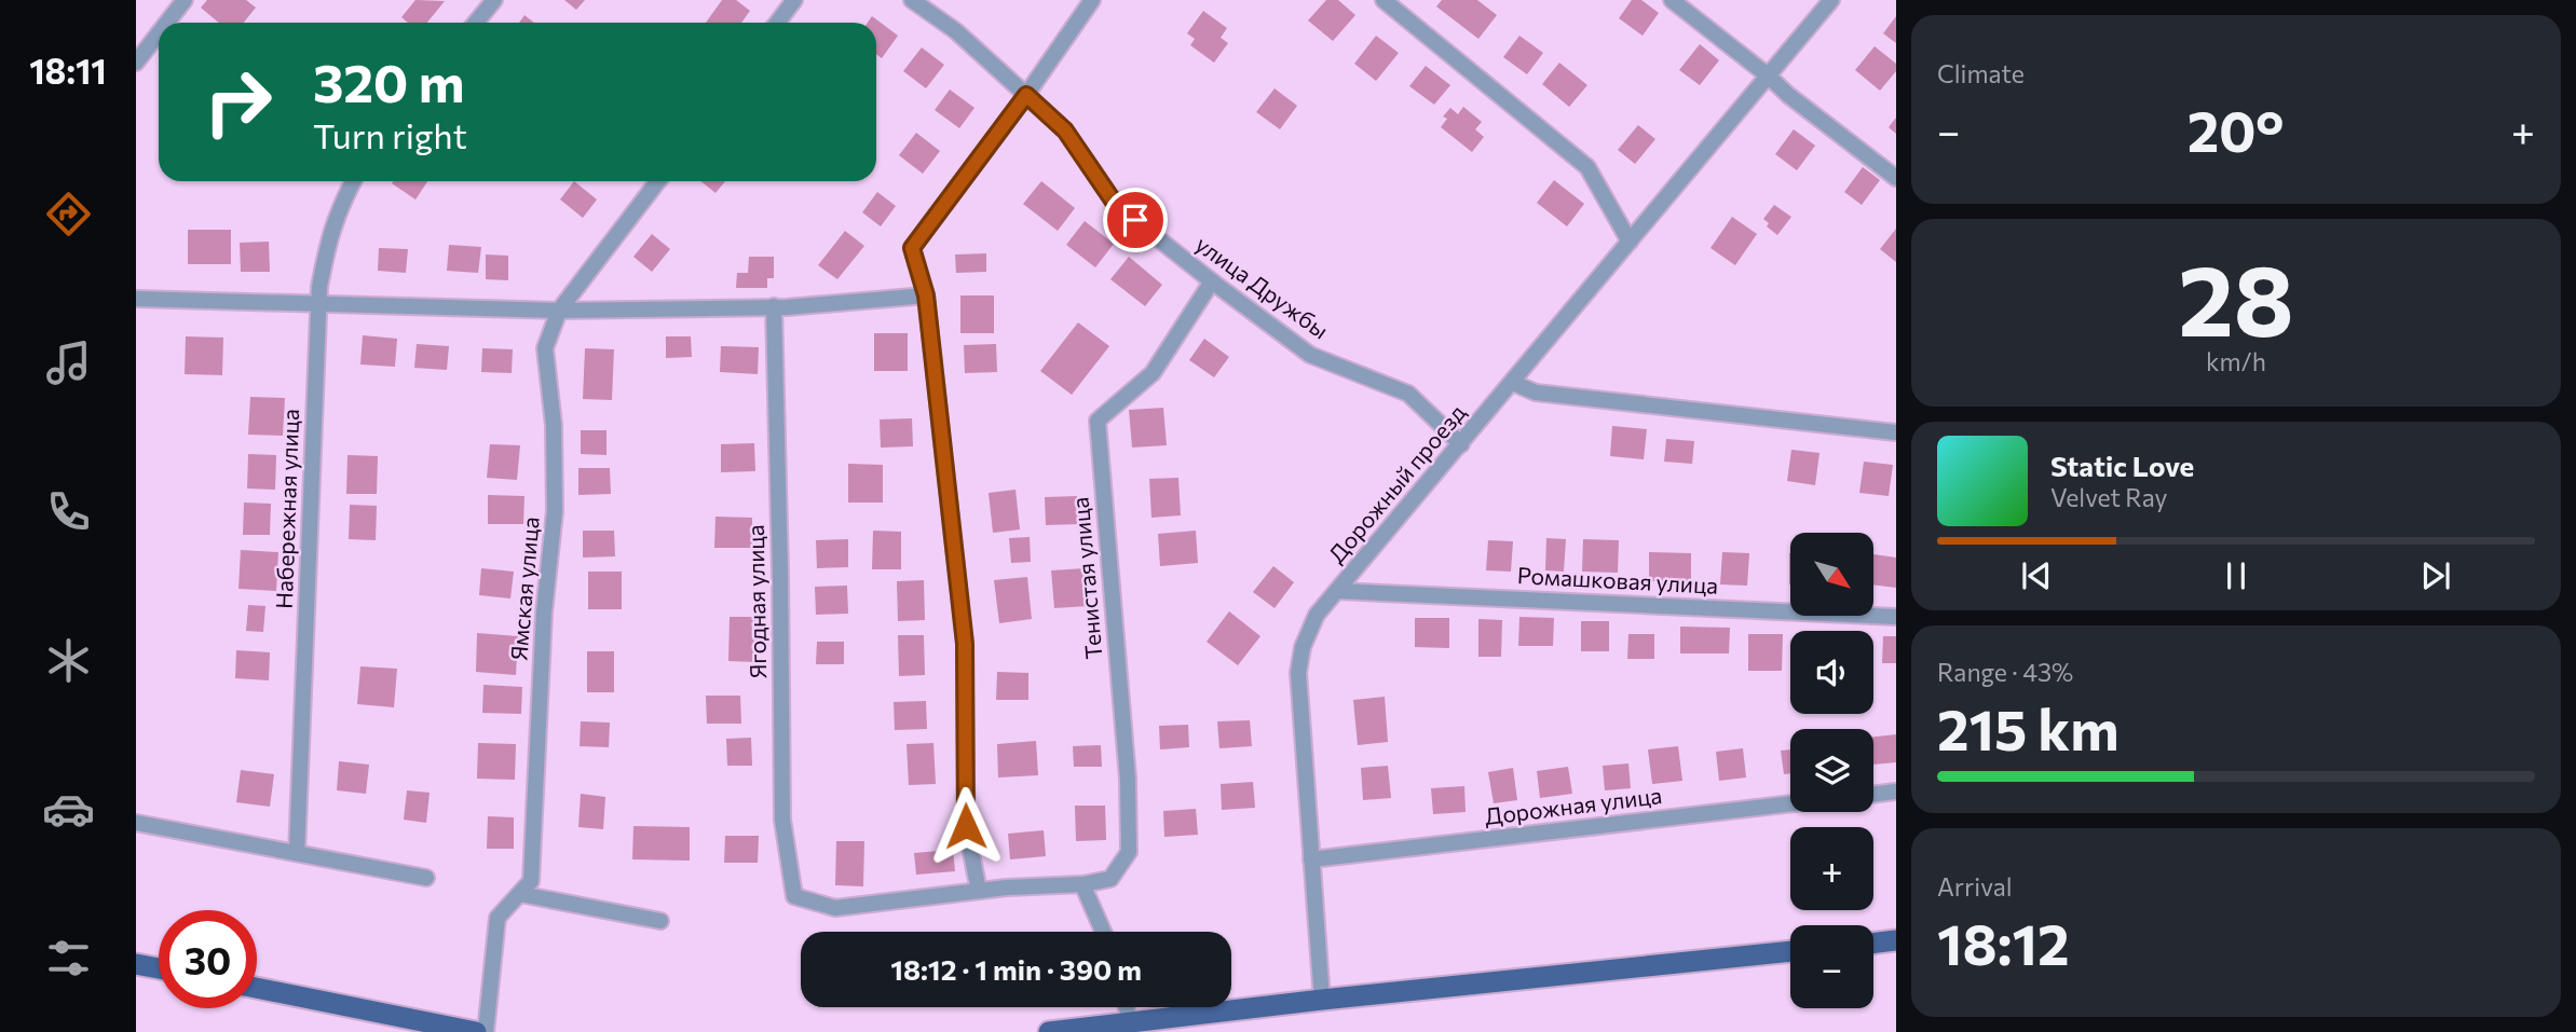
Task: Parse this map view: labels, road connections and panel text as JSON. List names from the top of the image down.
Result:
{
  "streets": {
    "street": [
      "улица Дружбы",
      "Дорожный проезд",
      "Набережная улица",
      "Тенистая улица",
      "Ромашковая улица",
      "Ямская улица",
      "Ягодная улица",
      "Дорожная улица"
    ]
  },
  "crossings": [
    ["улица Дружбы", "Дорожный проезд"],
    ["улица Дружбы", "Тенистая улица"],
    ["Дорожный проезд", "Ромашковая улица"],
    ["Дорожный проезд", "Дорожная улица"]
  ],
  "north": "bottom right",
  "page": {
    "tabs": "18:11",
    "tile": [
      "Climate",
      ["28", "km/h"],
      ["Range · 43%", "215 km"],
      ["Arrival", "18:12"]
    ],
    "turn": ["320 m", "Turn right"],
    "heat": ["−", "20°", "+"],
    "song": ["Static Love", "Velvet Ray"],
    "map_buttons": ["+", "−"],
    "limit": "30",
    "trip": "18:12 · 1 min · 390 m"
  }
}
